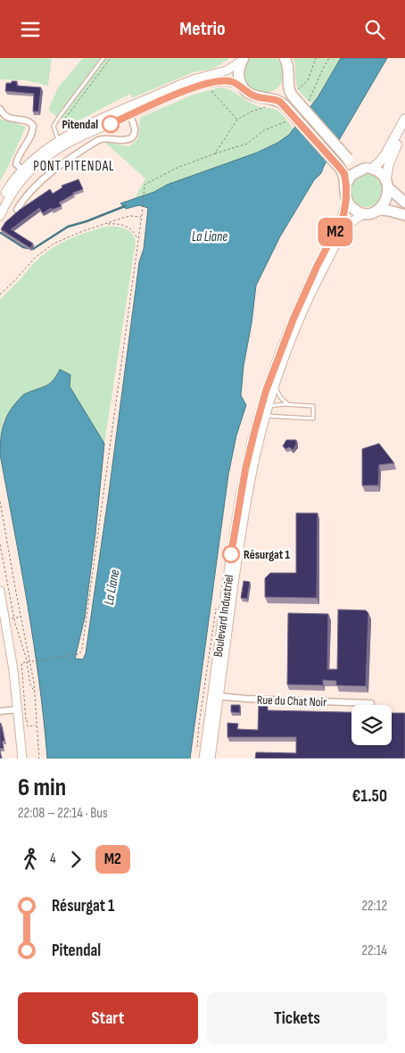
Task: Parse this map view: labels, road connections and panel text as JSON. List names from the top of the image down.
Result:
{
  "streets": {
    "street": ["Boulevard Industriel", "Rue du Chat Noir"]
  },
  "crossings": [
    ["Boulevard Industriel", "Rue du Chat Noir"]
  ],
  "districts": ["PONT PITENDAL"],
  "water": ["La Liane"],
  "places": ["Pitendal", "Résurgat 1"],
  "lines": ["bus line M2"],
  "page": {
    "header": "Metrio",
    "on_map": "M2",
    "heading": ["6 min", "22:08 – 22:14 · Bus", "€1.50"],
    "legs": ["4", "M2"],
    "list": [
      {
        "name": "Résurgat 1",
        "value": "22:12"
      },
      {
        "name": "Pitendal",
        "value": "22:14"
      }
    ],
    "buttons": ["Start", "Tickets"]
  }
}
